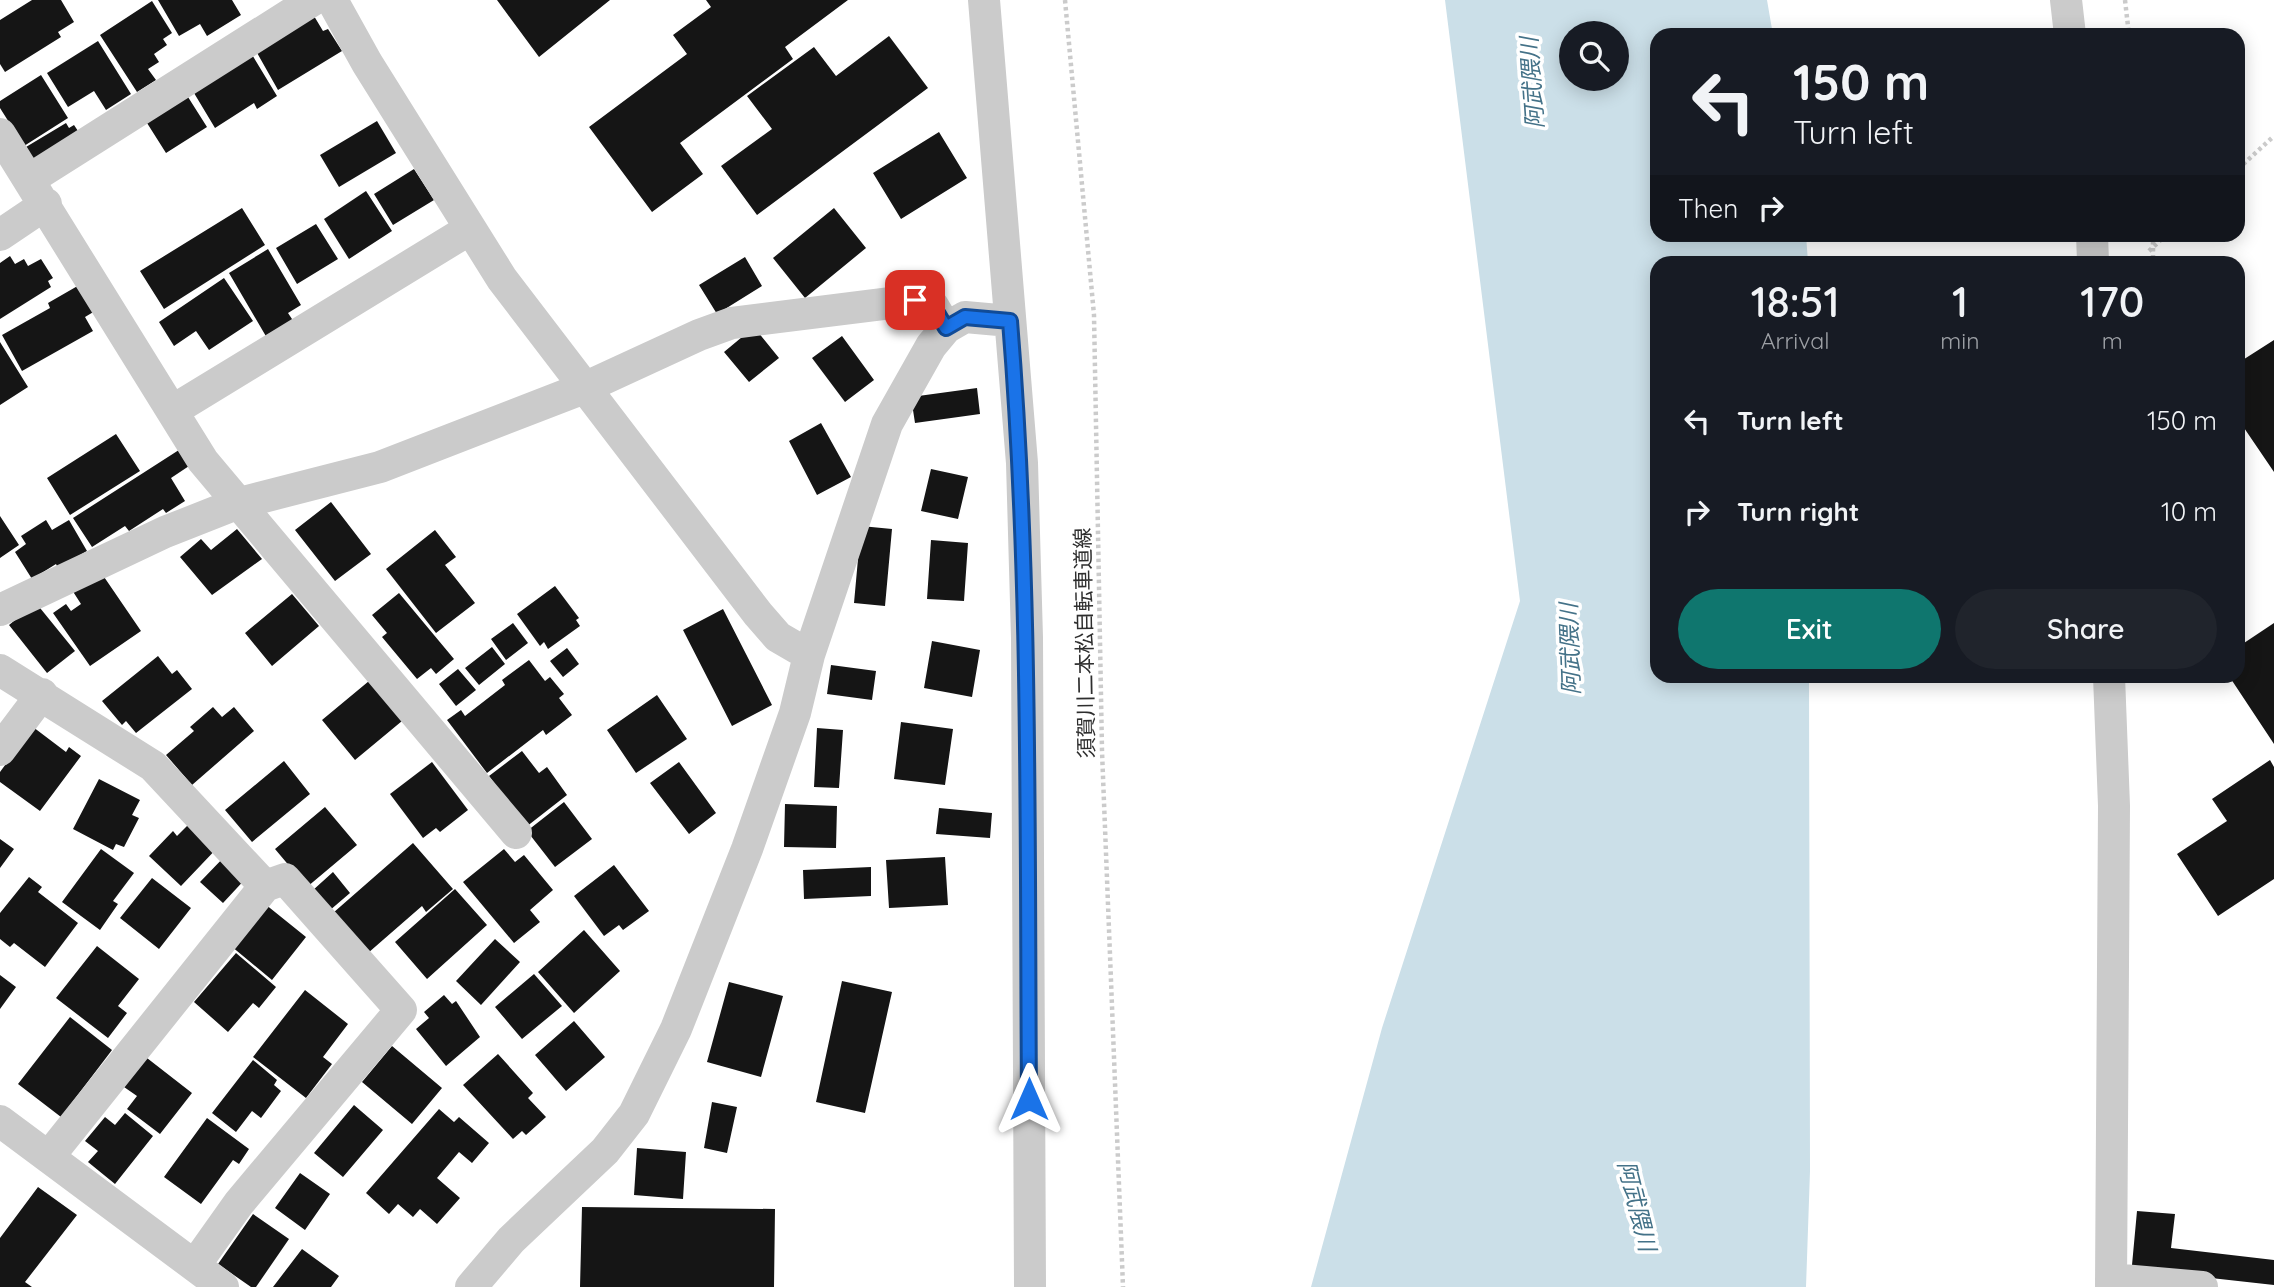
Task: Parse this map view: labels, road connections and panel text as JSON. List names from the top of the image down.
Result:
{
  "streets": {
    "path": ["須賀川二本松自転車道線"]
  },
  "water": ["阿武隈川"],
  "page": {
    "turn": ["150 m", "Turn left"],
    "then": "Then",
    "eta": [
      "18:51",
      "Arrival",
      "1",
      "min",
      "170",
      "m"
    ],
    "list": [
      {
        "name": "Turn left",
        "value": "150 m"
      },
      {
        "name": "Turn right",
        "value": "10 m"
      }
    ],
    "buttons": ["Exit", "Share"]
  }
}
